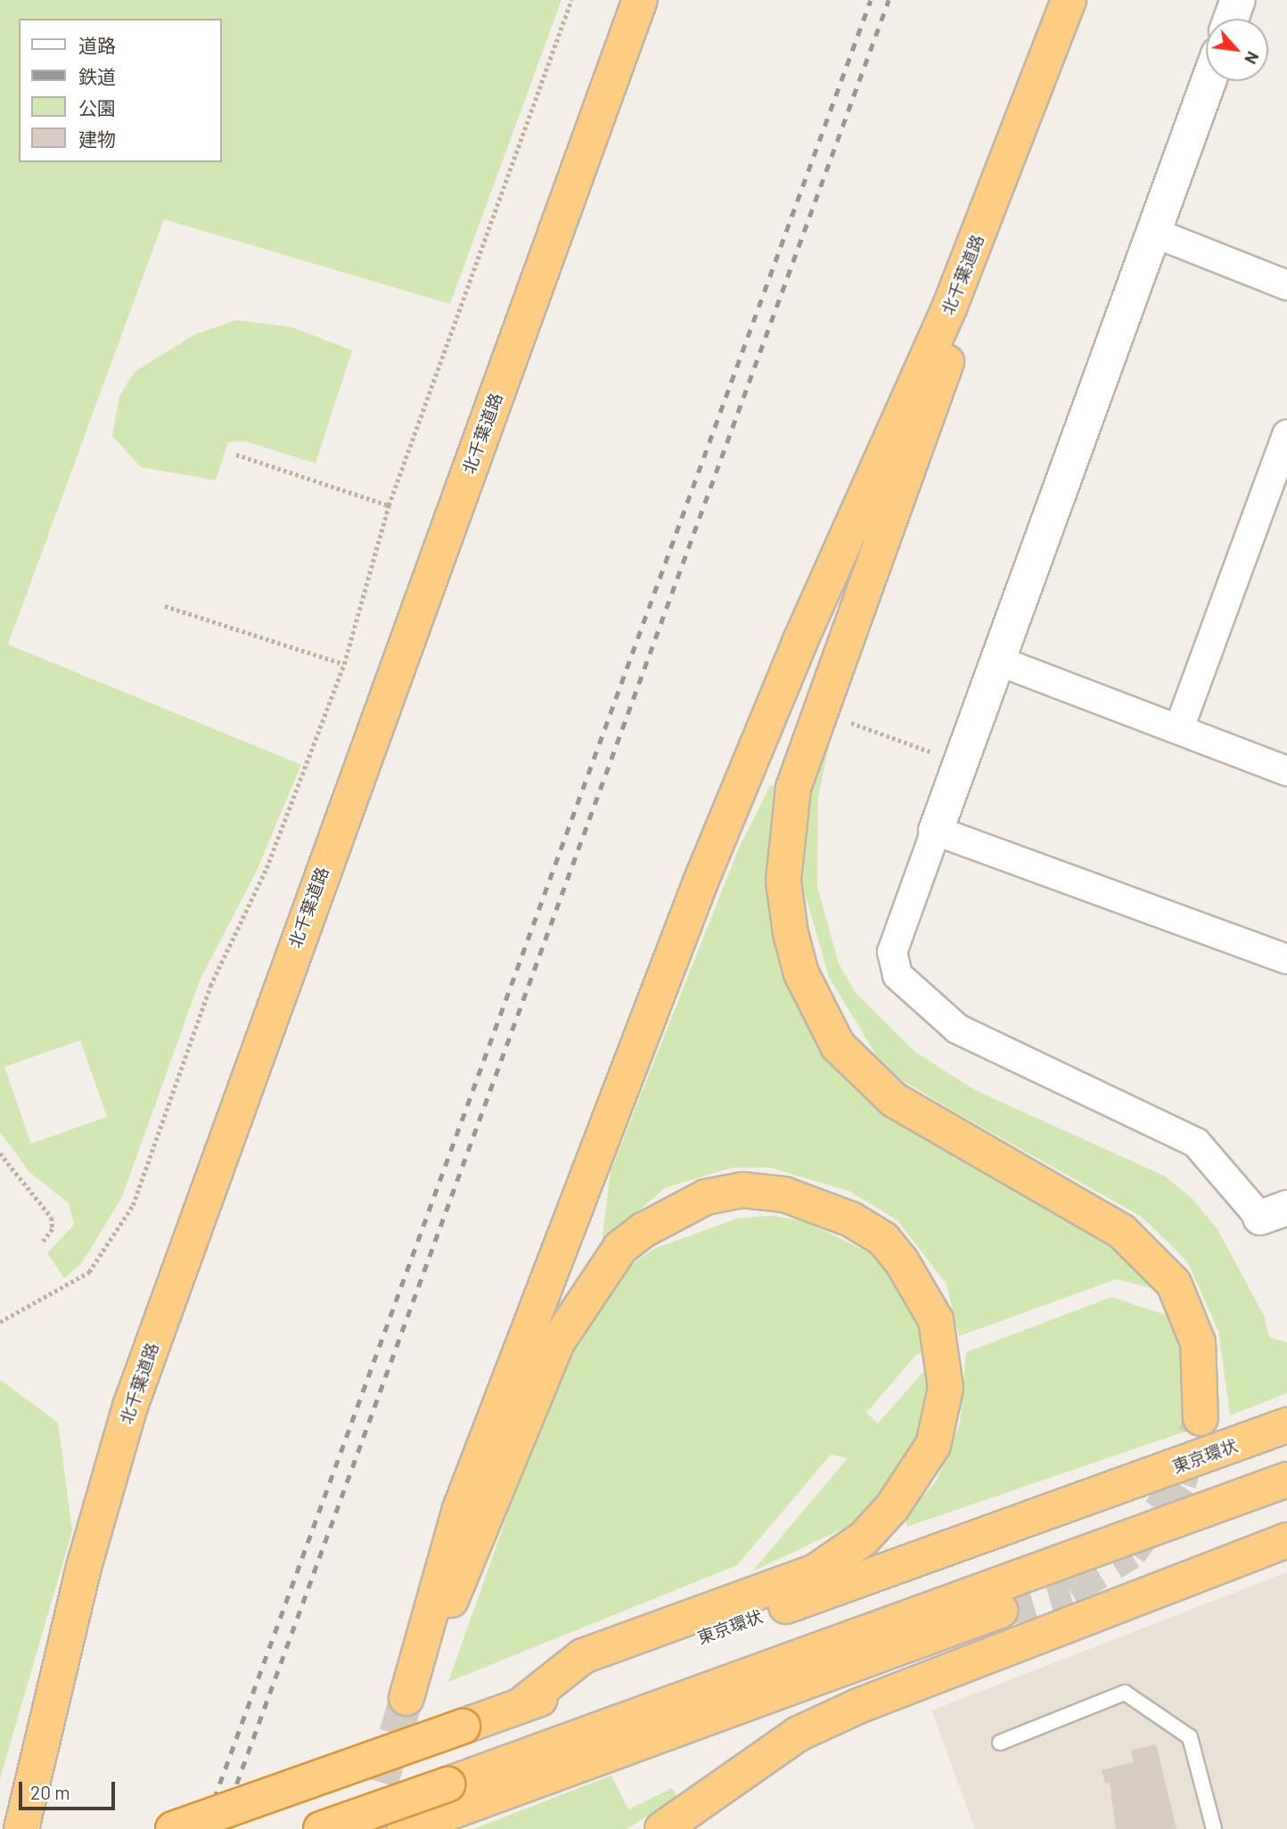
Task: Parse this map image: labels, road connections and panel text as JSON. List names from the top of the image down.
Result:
{
  "streets": {
    "highway": ["北千葉道路", "東京環状"]
  },
  "crossings": [
    ["北千葉道路", "東京環状"]
  ],
  "legend": [
    "道路",
    "鉄道",
    "公園",
    "建物"
  ],
  "scale_bar": "20 m",
  "north": "bottom right"
}
